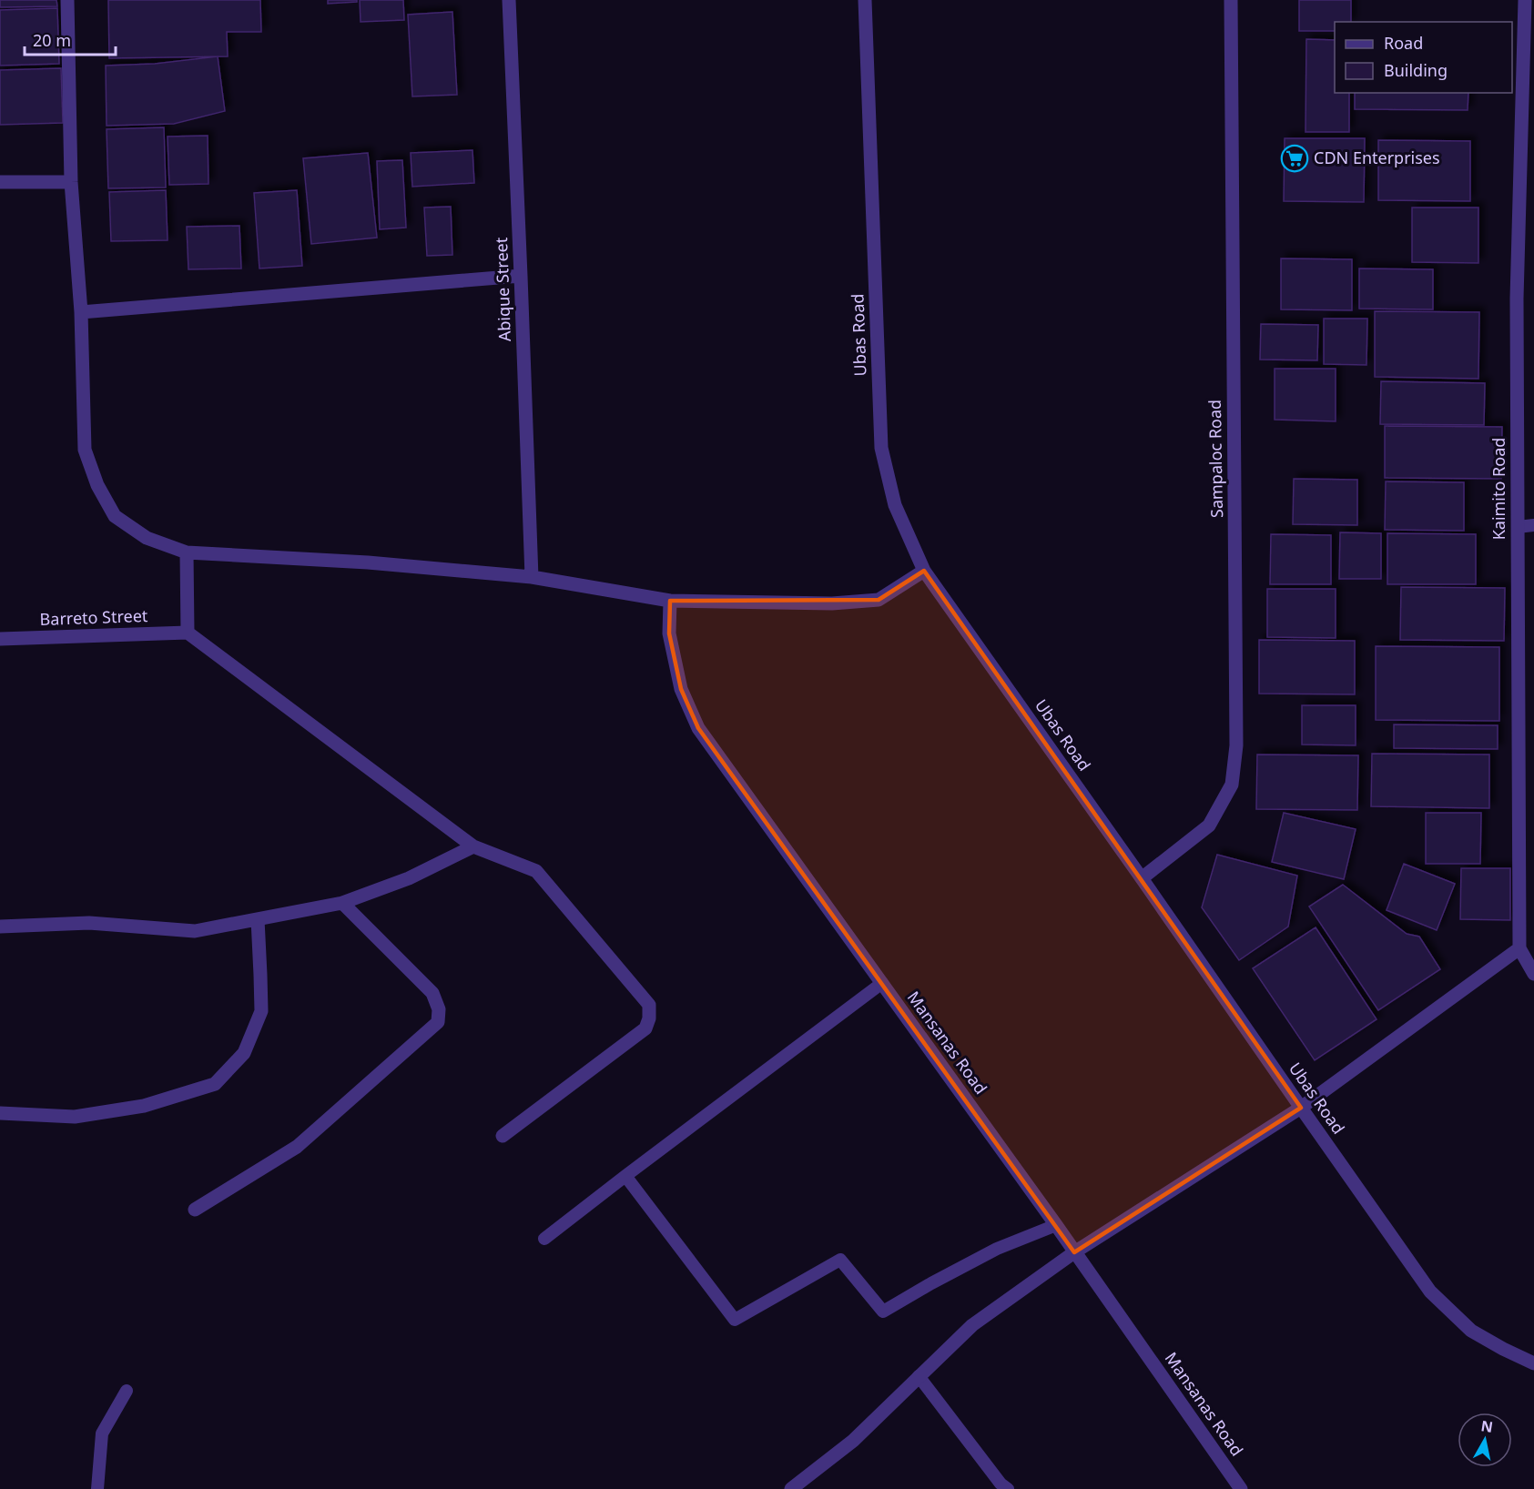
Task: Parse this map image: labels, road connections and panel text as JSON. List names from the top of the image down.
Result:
{
  "streets": {
    "street": [
      "Abique Street",
      "Ubas Road",
      "Sampaloc Road",
      "Kaimito Road",
      "Barreto Street",
      "Mansanas Road"
    ]
  },
  "crossings": [
    ["Ubas Road", "Sampaloc Road"]
  ],
  "places": {
    "supermarket": ["CDN Enterprises"]
  },
  "legend": ["Road", "Building"],
  "scale_bar": "20 m",
  "north": "top"
}
